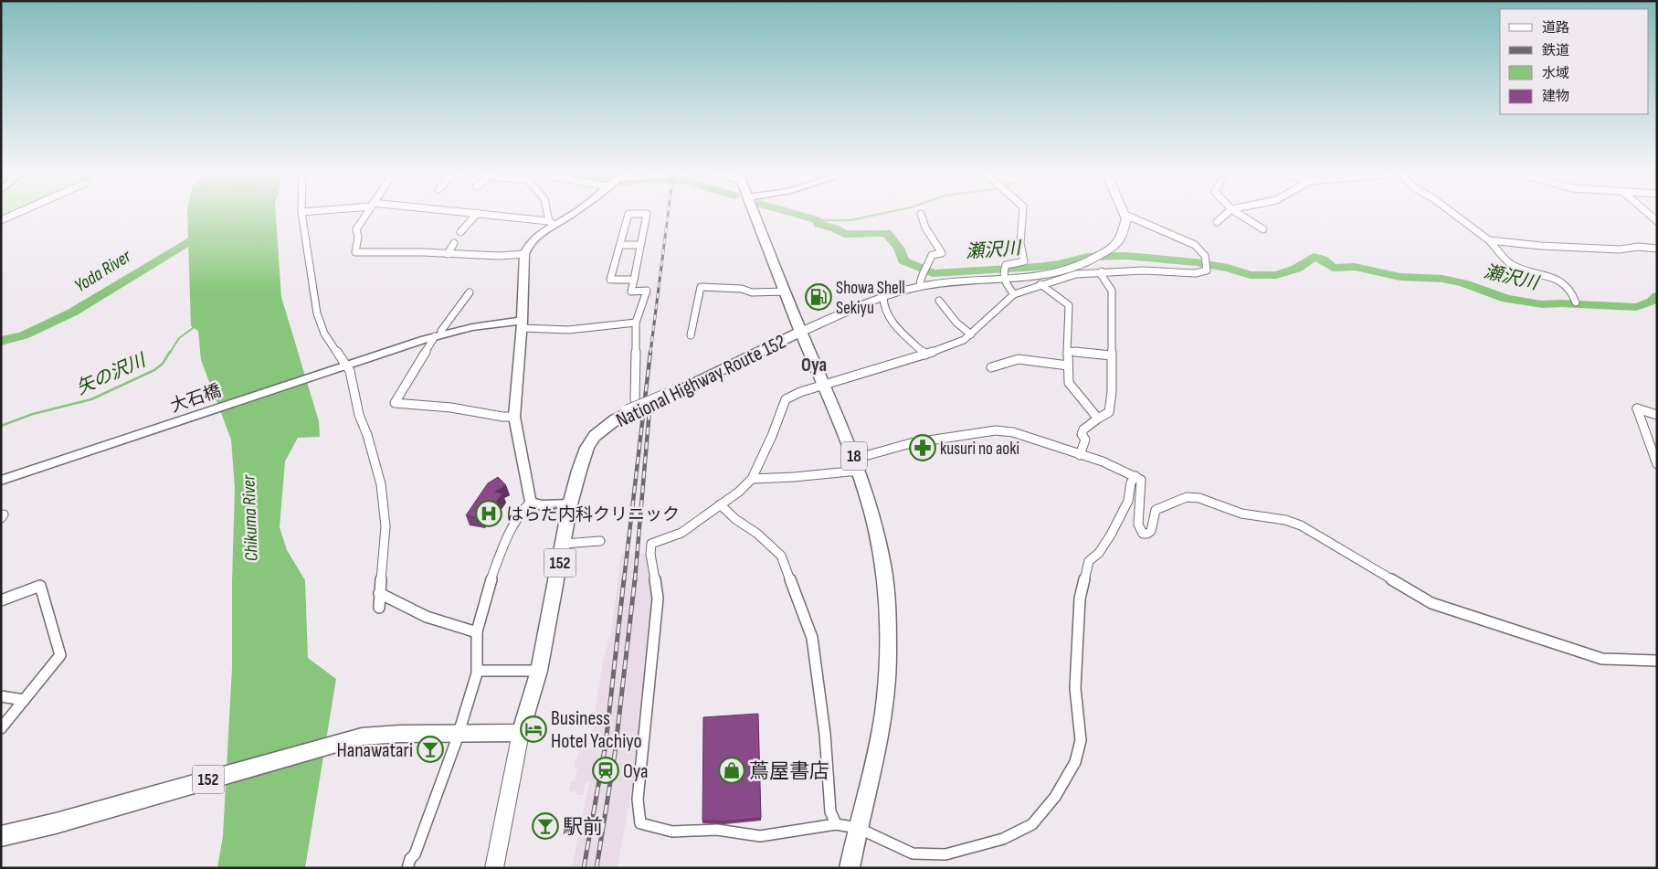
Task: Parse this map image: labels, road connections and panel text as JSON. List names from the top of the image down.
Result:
{
  "streets": {
    "highway": ["National Highway Route 152", "18", "152"],
    "street": ["大石橋"]
  },
  "crossings": [
    ["National Highway Route 152", "18"],
    ["National Highway Route 152", "152"]
  ],
  "districts": ["Oya"],
  "water": [
    "瀬沢川",
    "Yoda River",
    "矢の沢川",
    "Chikuma River"
  ],
  "places": {
    "fuel station": ["Showa Shell Sekiyu"],
    "pharmacy": ["kusuri no aoki"],
    "hospital": ["はらだ内科クリニック"],
    "hotel": ["Business Hotel Yachiyo"],
    "bar": ["Hanawatari", "駅前"],
    "station": ["Oya"],
    "shop": ["蔦屋書店"]
  },
  "legend": [
    "道路",
    "鉄道",
    "水域",
    "建物"
  ]
}
